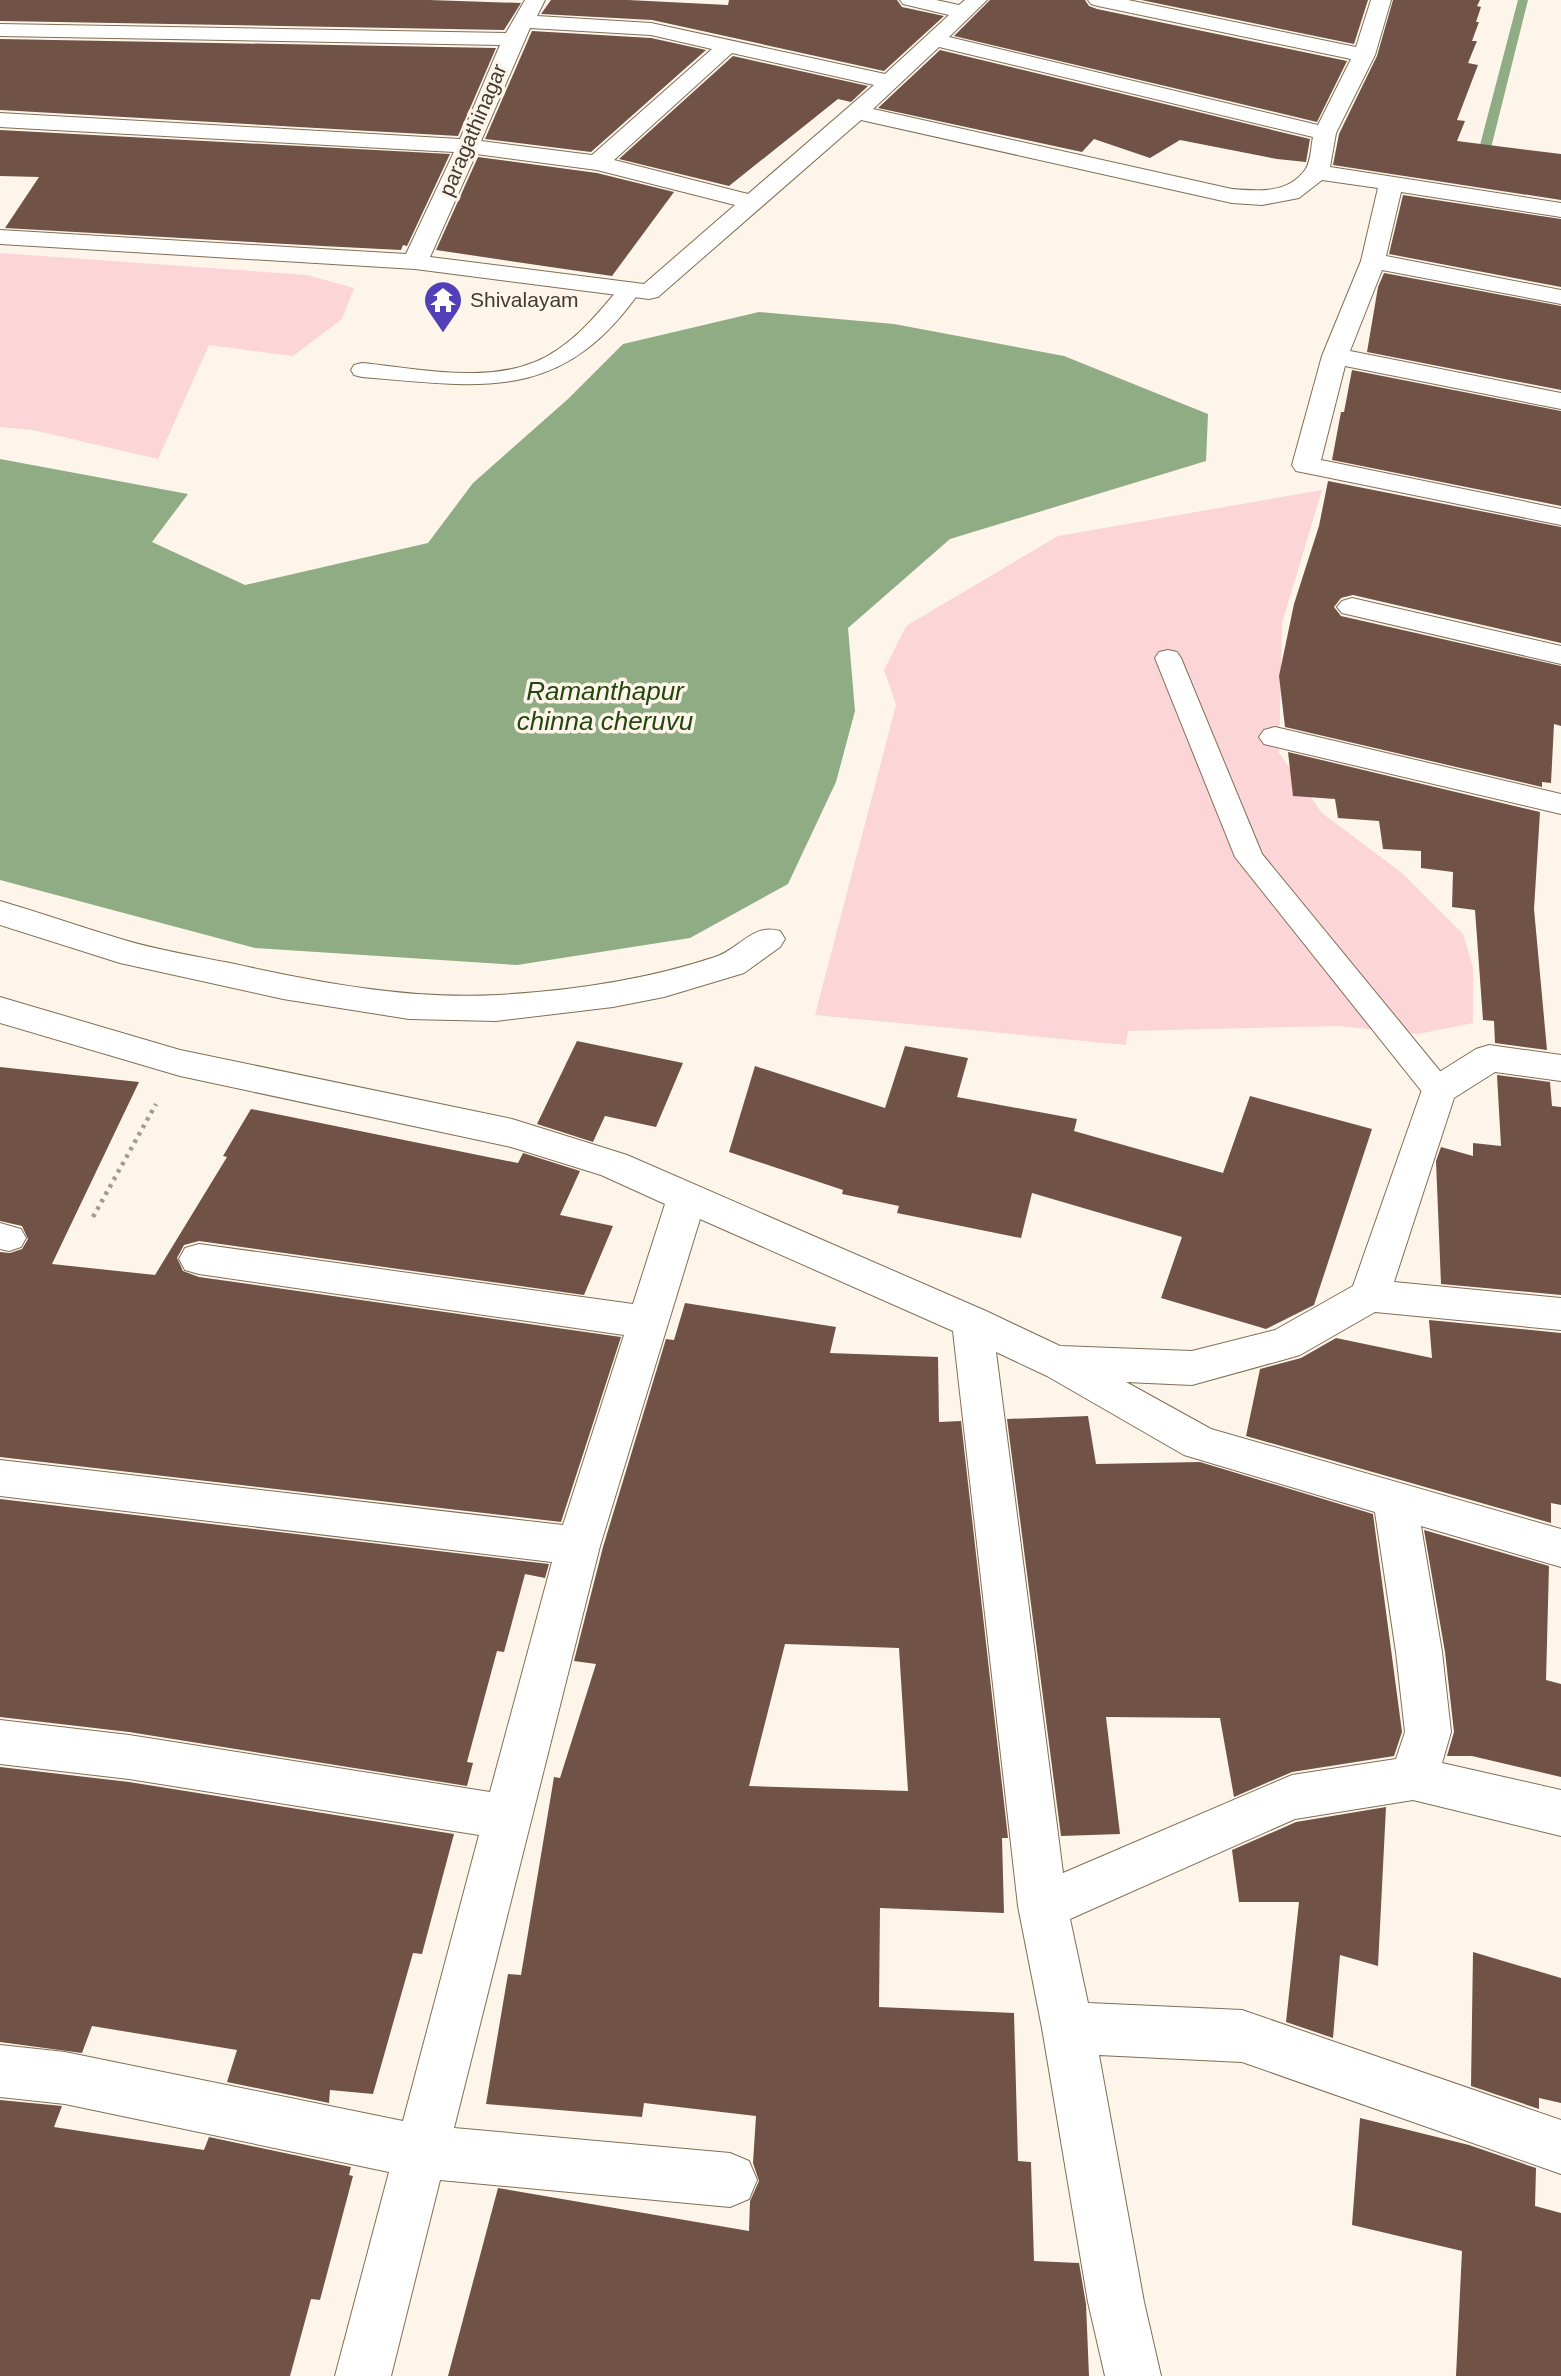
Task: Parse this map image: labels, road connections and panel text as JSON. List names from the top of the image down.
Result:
{
  "streets": {
    "street": ["paragathinagar"]
  },
  "water": ["Ramanthapur chinna cheruvu"],
  "places": {
    "temple": ["Shivalayam"]
  }
}
